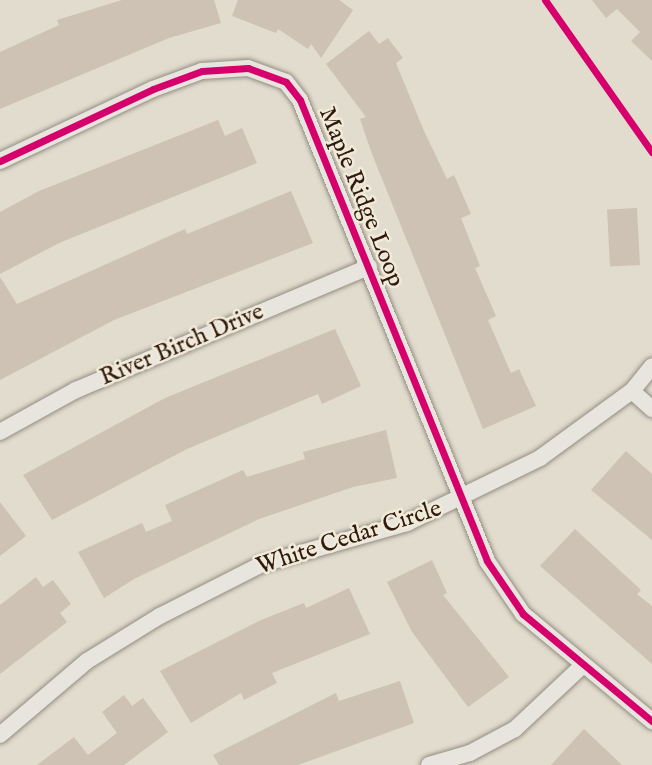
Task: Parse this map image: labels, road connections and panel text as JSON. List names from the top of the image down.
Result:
{
  "streets": {
    "street": ["Maple Ridge Loop", "River Birch Drive", "White Cedar Circle"]
  },
  "crossings": [
    ["Maple Ridge Loop", "River Birch Drive"],
    ["Maple Ridge Loop", "White Cedar Circle"]
  ]
}
